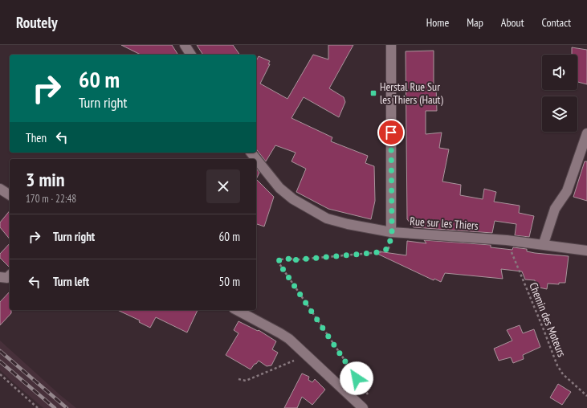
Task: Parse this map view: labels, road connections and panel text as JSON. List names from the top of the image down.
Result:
{
  "streets": {
    "street": ["Rue sur les Thiers"],
    "path": ["Chemin des Moteurs"]
  },
  "crossings": [
    ["Rue sur les Thiers", "Chemin des Moteurs"]
  ],
  "places": {
    "transit": ["Herstal Rue Sur les Thiers (Haut)"]
  },
  "page": {
    "header": "Routely",
    "nav": [
      "Home",
      "Map",
      "About",
      "Contact"
    ],
    "turn": ["60 m", "Turn right"],
    "then": "Then",
    "heading": ["3 min", "170 m · 22:48"],
    "list": [
      {
        "name": "Turn right",
        "value": "60 m"
      },
      {
        "name": "Turn left",
        "value": "50 m"
      }
    ]
  }
}
